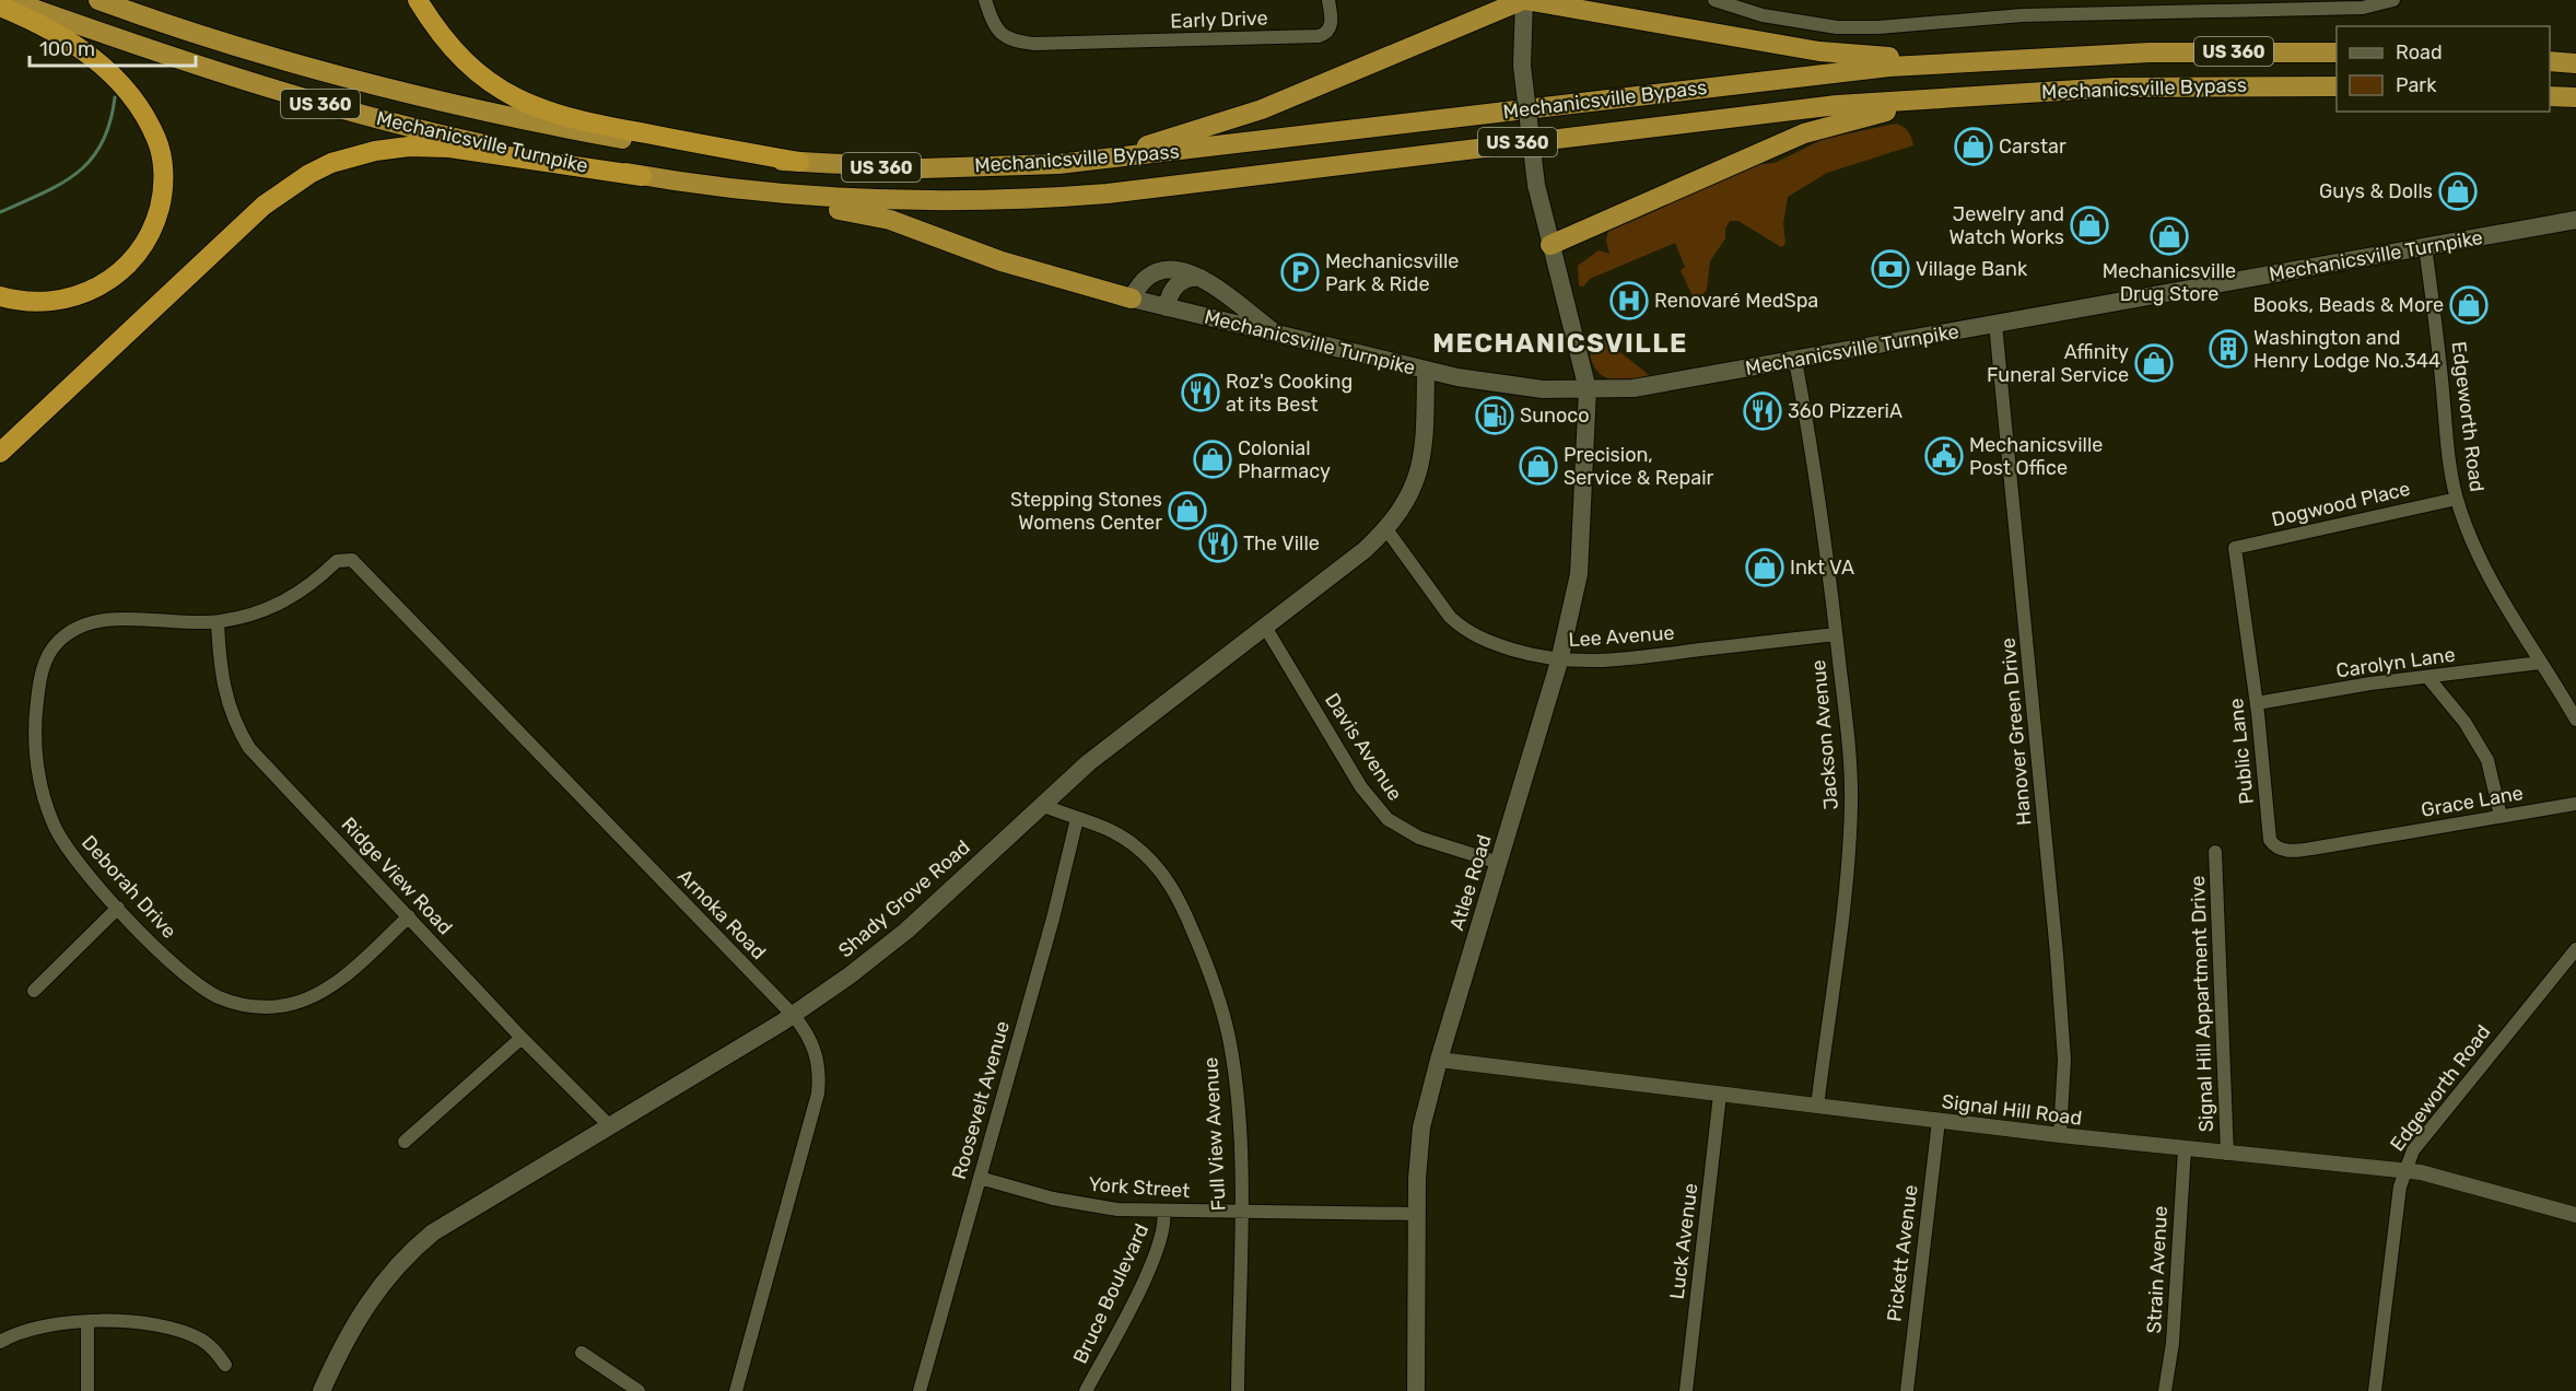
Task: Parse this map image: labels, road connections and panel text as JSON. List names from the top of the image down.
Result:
{
  "streets": {
    "highway": ["US 360", "Mechanicsville Bypass", "Mechanicsville Turnpike"],
    "main road": ["Atlee Road", "Shady Grove Road"],
    "street": [
      "Early Drive",
      "Edgeworth Road",
      "Dogwood Place",
      "Lee Avenue",
      "Carolyn Lane",
      "Hanover Green Drive",
      "Jackson Avenue",
      "Davis Avenue",
      "Public Lane",
      "Grace Lane",
      "Ridge View Road",
      "Deborah Drive",
      "Arnoka Road",
      "Signal Hill Appartment Drive",
      "Roosevelt Avenue",
      "Signal Hill Road",
      "Full View Avenue",
      "York Street",
      "Luck Avenue",
      "Pickett Avenue",
      "Strain Avenue",
      "Bruce Boulevard"
    ]
  },
  "crossings": [
    ["Mechanicsville Bypass", "Mechanicsville Turnpike"],
    ["Mechanicsville Turnpike", "Edgeworth Road"],
    ["Mechanicsville Turnpike", "Hanover Green Drive"],
    ["Mechanicsville Turnpike", "Jackson Avenue"],
    ["Mechanicsville Turnpike", "Atlee Road"],
    ["Mechanicsville Turnpike", "Shady Grove Road"],
    ["Edgeworth Road", "Dogwood Place"],
    ["Edgeworth Road", "Carolyn Lane"],
    ["Edgeworth Road", "Signal Hill Road"],
    ["Dogwood Place", "Public Lane"],
    ["Lee Avenue", "Jackson Avenue"],
    ["Lee Avenue", "Atlee Road"],
    ["Lee Avenue", "Shady Grove Road"],
    ["Carolyn Lane", "Public Lane"],
    ["Hanover Green Drive", "Signal Hill Road"],
    ["Jackson Avenue", "Signal Hill Road"],
    ["Davis Avenue", "Atlee Road"],
    ["Davis Avenue", "Shady Grove Road"],
    ["Public Lane", "Grace Lane"],
    ["Ridge View Road", "Deborah Drive"],
    ["Ridge View Road", "Shady Grove Road"],
    ["Atlee Road", "Signal Hill Road"],
    ["Atlee Road", "York Street"],
    ["Deborah Drive", "Arnoka Road"],
    ["Shady Grove Road", "Arnoka Road"],
    ["Shady Grove Road", "Full View Avenue"],
    ["Signal Hill Appartment Drive", "Signal Hill Road"],
    ["Roosevelt Avenue", "Full View Avenue"],
    ["Roosevelt Avenue", "York Street"],
    ["Signal Hill Road", "Luck Avenue"],
    ["Signal Hill Road", "Pickett Avenue"],
    ["Signal Hill Road", "Strain Avenue"],
    ["Full View Avenue", "York Street"],
    ["York Street", "Bruce Boulevard"]
  ],
  "districts": ["MECHANICSVILLE"],
  "places": {
    "shop": [
      "Carstar",
      "Guys & Dolls",
      "Jewelry and Watch Works",
      "Mechanicsville Drug Store",
      "Books, Beads & More",
      "Affinity Funeral Service",
      "Colonial Pharmacy",
      "Precision, Service & Repair",
      "Stepping Stones Womens Center",
      "Inkt VA"
    ],
    "bank": ["Village Bank"],
    "parking": ["Mechanicsville Park & Ride"],
    "hospital": ["Renovaré MedSpa"],
    "building": ["Washington and Henry Lodge No.344"],
    "restaurant": ["Roz's Cooking at its Best", "360 PizzeriA", "The Ville"],
    "fuel station": ["Sunoco"],
    "public building": ["Mechanicsville Post Office"]
  },
  "legend": ["Road", "Park"],
  "scale_bar": "100 m"
}
